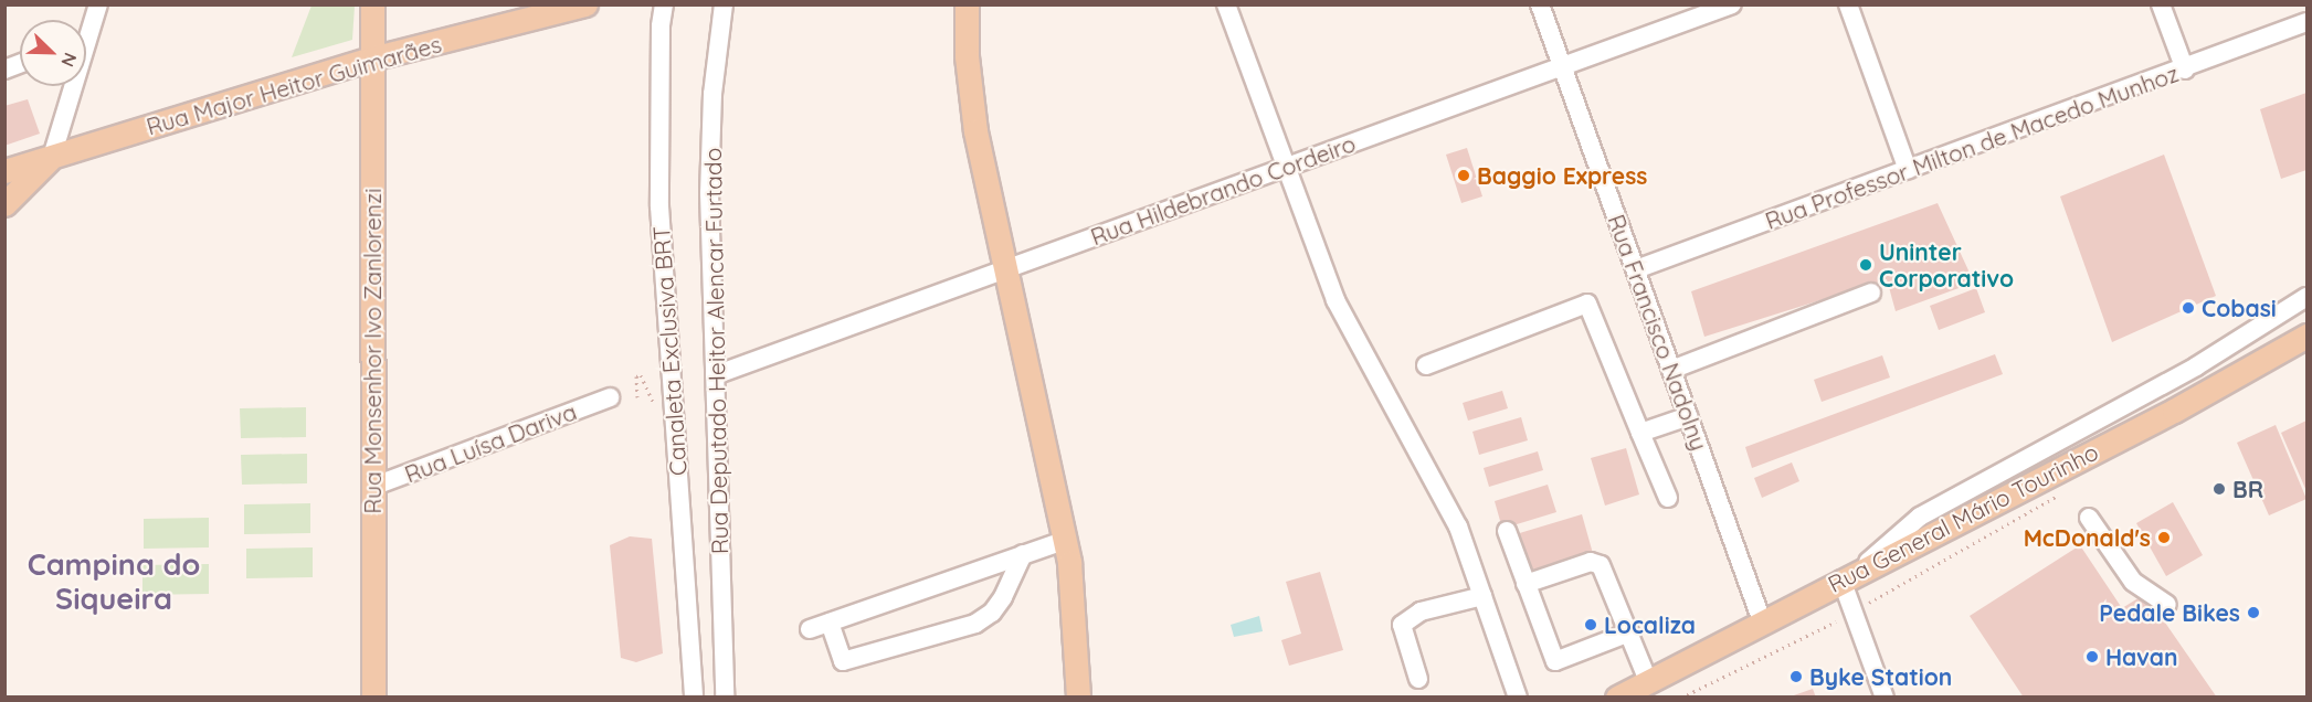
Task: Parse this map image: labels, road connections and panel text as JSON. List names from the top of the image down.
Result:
{
  "streets": {
    "main road": ["Rua Major Heitor Guimarães", "Rua Monsenhor Ivo Zanlorenzi", "Rua General Mário Tourinho"],
    "street": [
      "Rua Professor Milton de Macedo Munhoz",
      "Rua Hildebrando Cordeiro",
      "Rua Francisco Nadolny",
      "Canaleta Exclusiva BRT",
      "Rua Deputado Heitor Alencar Furtado",
      "Rua Luísa Dariva"
    ]
  },
  "crossings": [
    ["Rua Major Heitor Guimarães", "Rua Monsenhor Ivo Zanlorenzi"],
    ["Rua Professor Milton de Macedo Munhoz", "Rua Francisco Nadolny"],
    ["Rua Hildebrando Cordeiro", "Rua Francisco Nadolny"],
    ["Rua Hildebrando Cordeiro", "Rua Deputado Heitor Alencar Furtado"],
    ["Rua Francisco Nadolny", "Rua General Mário Tourinho"],
    ["Rua Monsenhor Ivo Zanlorenzi", "Rua Luísa Dariva"]
  ],
  "districts": ["Campina do Siqueira"],
  "places": [
    "Baggio Express",
    "Uninter Corporativo",
    "Cobasi",
    "BR",
    "McDonald's",
    "Pedale Bikes",
    "Localiza",
    "Havan",
    "Byke Station"
  ],
  "north": "bottom right"
}
